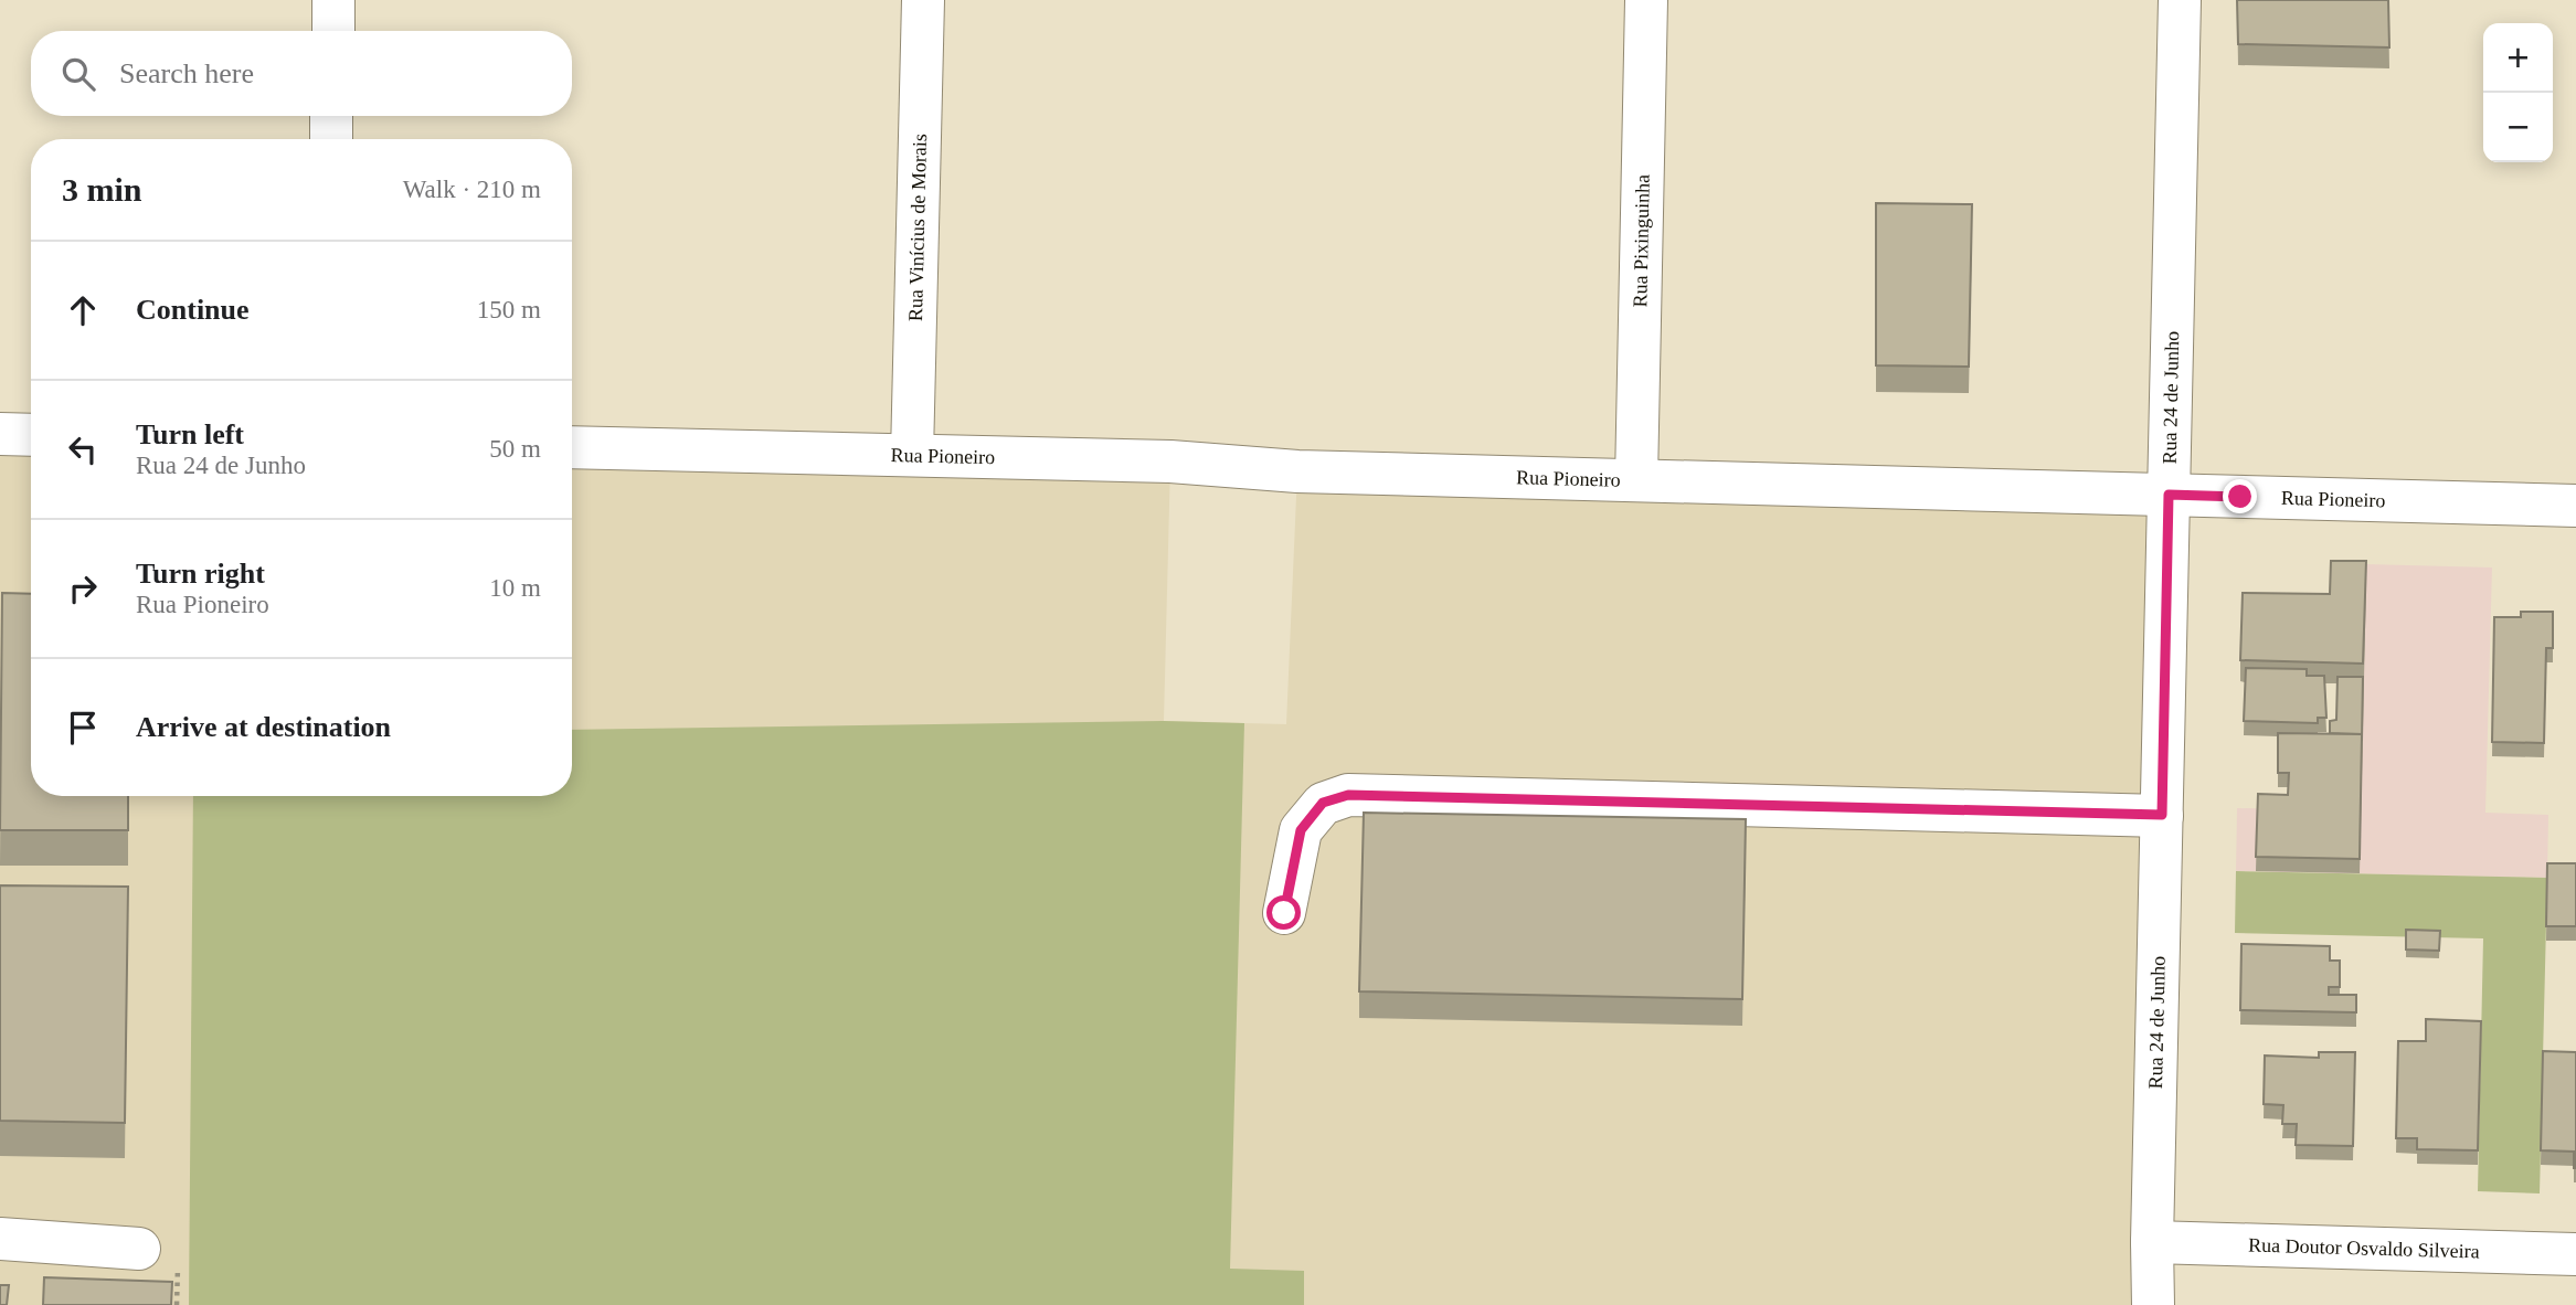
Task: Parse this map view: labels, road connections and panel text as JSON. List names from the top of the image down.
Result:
{
  "streets": {
    "street": [
      "Rua Vinícius de Morais",
      "Rua Pixinguinha",
      "Rua 24 de Junho",
      "Rua Pioneiro",
      "Rua Doutor Osvaldo Silveira"
    ]
  },
  "crossings": [
    ["Rua Vinícius de Morais", "Rua Pioneiro"],
    ["Rua Pixinguinha", "Rua Pioneiro"],
    ["Rua 24 de Junho", "Rua Pioneiro"],
    ["Rua 24 de Junho", "Rua Doutor Osvaldo Silveira"]
  ],
  "page": {
    "map_buttons": ["+", "−"],
    "search": "Search here",
    "heading": ["3 min", "Walk · 210 m"],
    "list": [
      ["Continue", "150 m"],
      ["Turn left", "Rua 24 de Junho", "50 m"],
      ["Turn right", "Rua Pioneiro", "10 m"],
      "Arrive at destination"
    ]
  }
}
